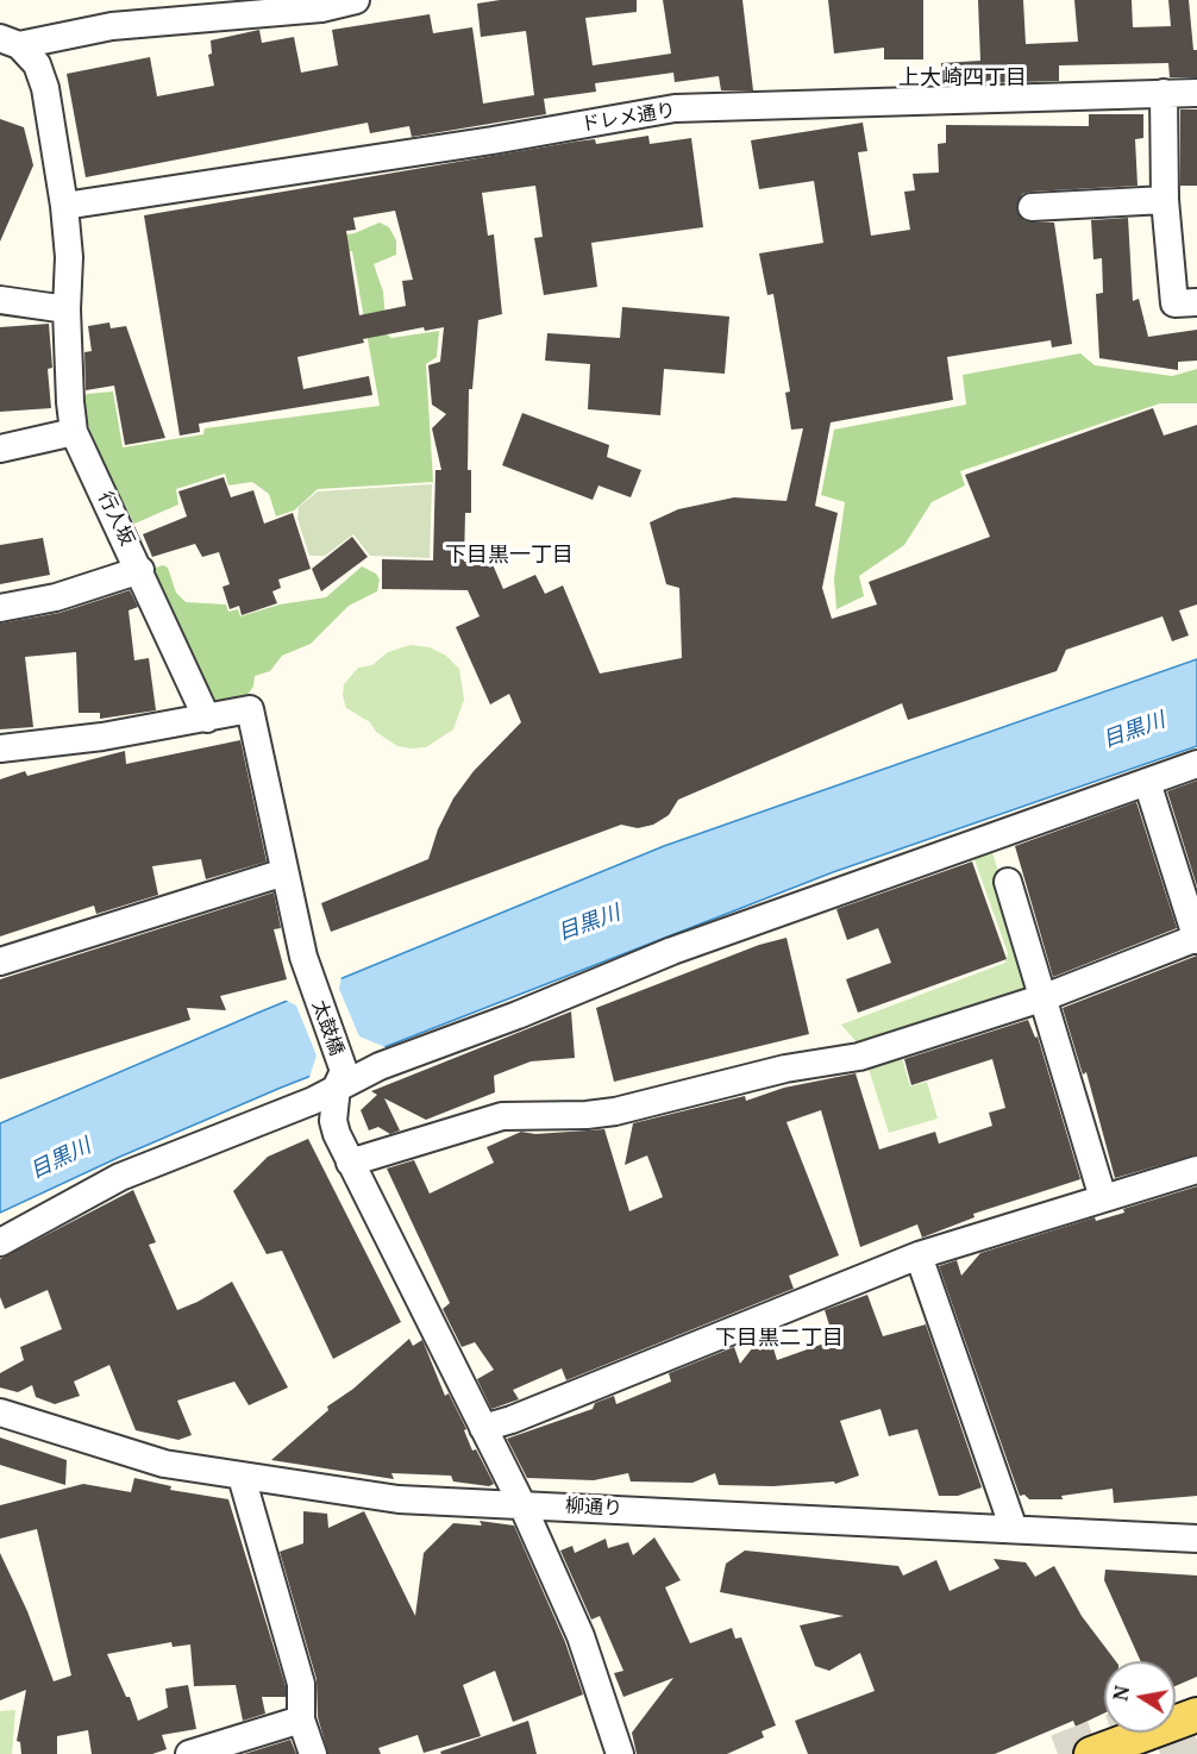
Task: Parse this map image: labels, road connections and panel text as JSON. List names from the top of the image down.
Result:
{
  "streets": {
    "street": [
      "ドレメ通り",
      "行人坂",
      "太鼓橋",
      "柳通り"
    ]
  },
  "crossings": [
    ["ドレメ通り", "行人坂"],
    ["行人坂", "太鼓橋"]
  ],
  "districts": ["上大崎四丁目", "下目黒一丁目", "下目黒二丁目"],
  "water": ["目黒川"],
  "north": "left"
}
